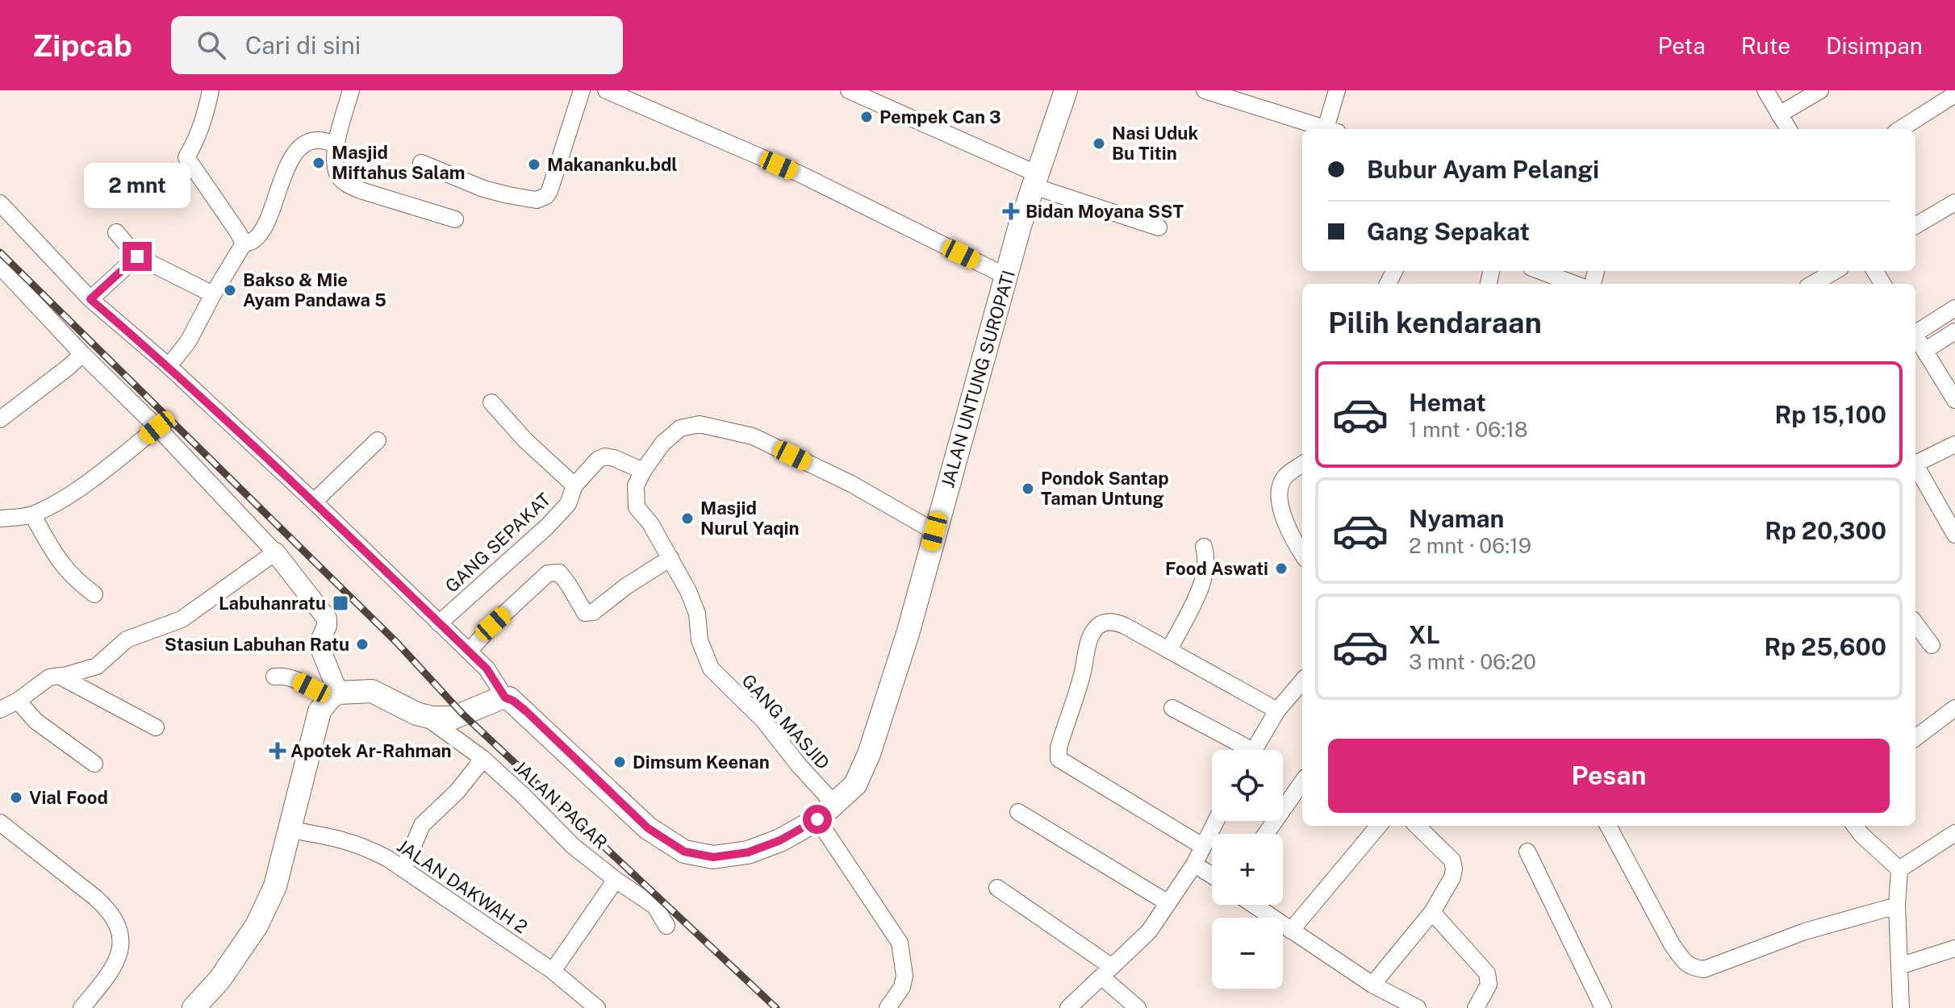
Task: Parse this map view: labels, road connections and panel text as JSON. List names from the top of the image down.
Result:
{
  "streets": {
    "main road": ["JALAN UNTUNG SUROPATI"],
    "street": [
      "GANG SEPAKAT",
      "GANG MASJID",
      "JALAN PAGAR",
      "JALAN DAKWAH 2"
    ]
  },
  "crossings": [
    ["JALAN UNTUNG SUROPATI", "GANG MASJID"],
    ["GANG SEPAKAT", "GANG MASJID"]
  ],
  "places": {
    "other": [
      "Pempek Can 3",
      "Nasi Uduk Bu Titin",
      "Masjid Miftahus Salam",
      "Makananku.bdl",
      "Bakso & Mie Ayam Pandawa 5",
      "Pondok Santap Taman Untung",
      "Masjid Nurul Yaqin",
      "Food Aswati",
      "Stasiun Labuhan Ratu",
      "Dimsum Keenan",
      "Vial Food"
    ],
    "health": ["Bidan Moyana SST", "Apotek Ar-Rahman"],
    "transit": ["Labuhanratu"]
  },
  "page": {
    "header": "Zipcab",
    "search": "Cari di sini",
    "nav": ["Peta", "Rute", "Disimpan"],
    "banner": ["Bubur Ayam Pelangi", "Gang Sepakat"],
    "bubble": "2 mnt",
    "heading": "Pilih kendaraan",
    "list": [
      {
        "name": "Hemat",
        "note": "1 mnt · 06:18",
        "value": "Rp 15,100"
      },
      {
        "name": "Nyaman",
        "note": "2 mnt · 06:19",
        "value": "Rp 20,300"
      },
      {
        "name": "XL",
        "note": "3 mnt · 06:20",
        "value": "Rp 25,600"
      }
    ],
    "buttons": "Pesan",
    "map_buttons": ["+", "−"]
  }
}
